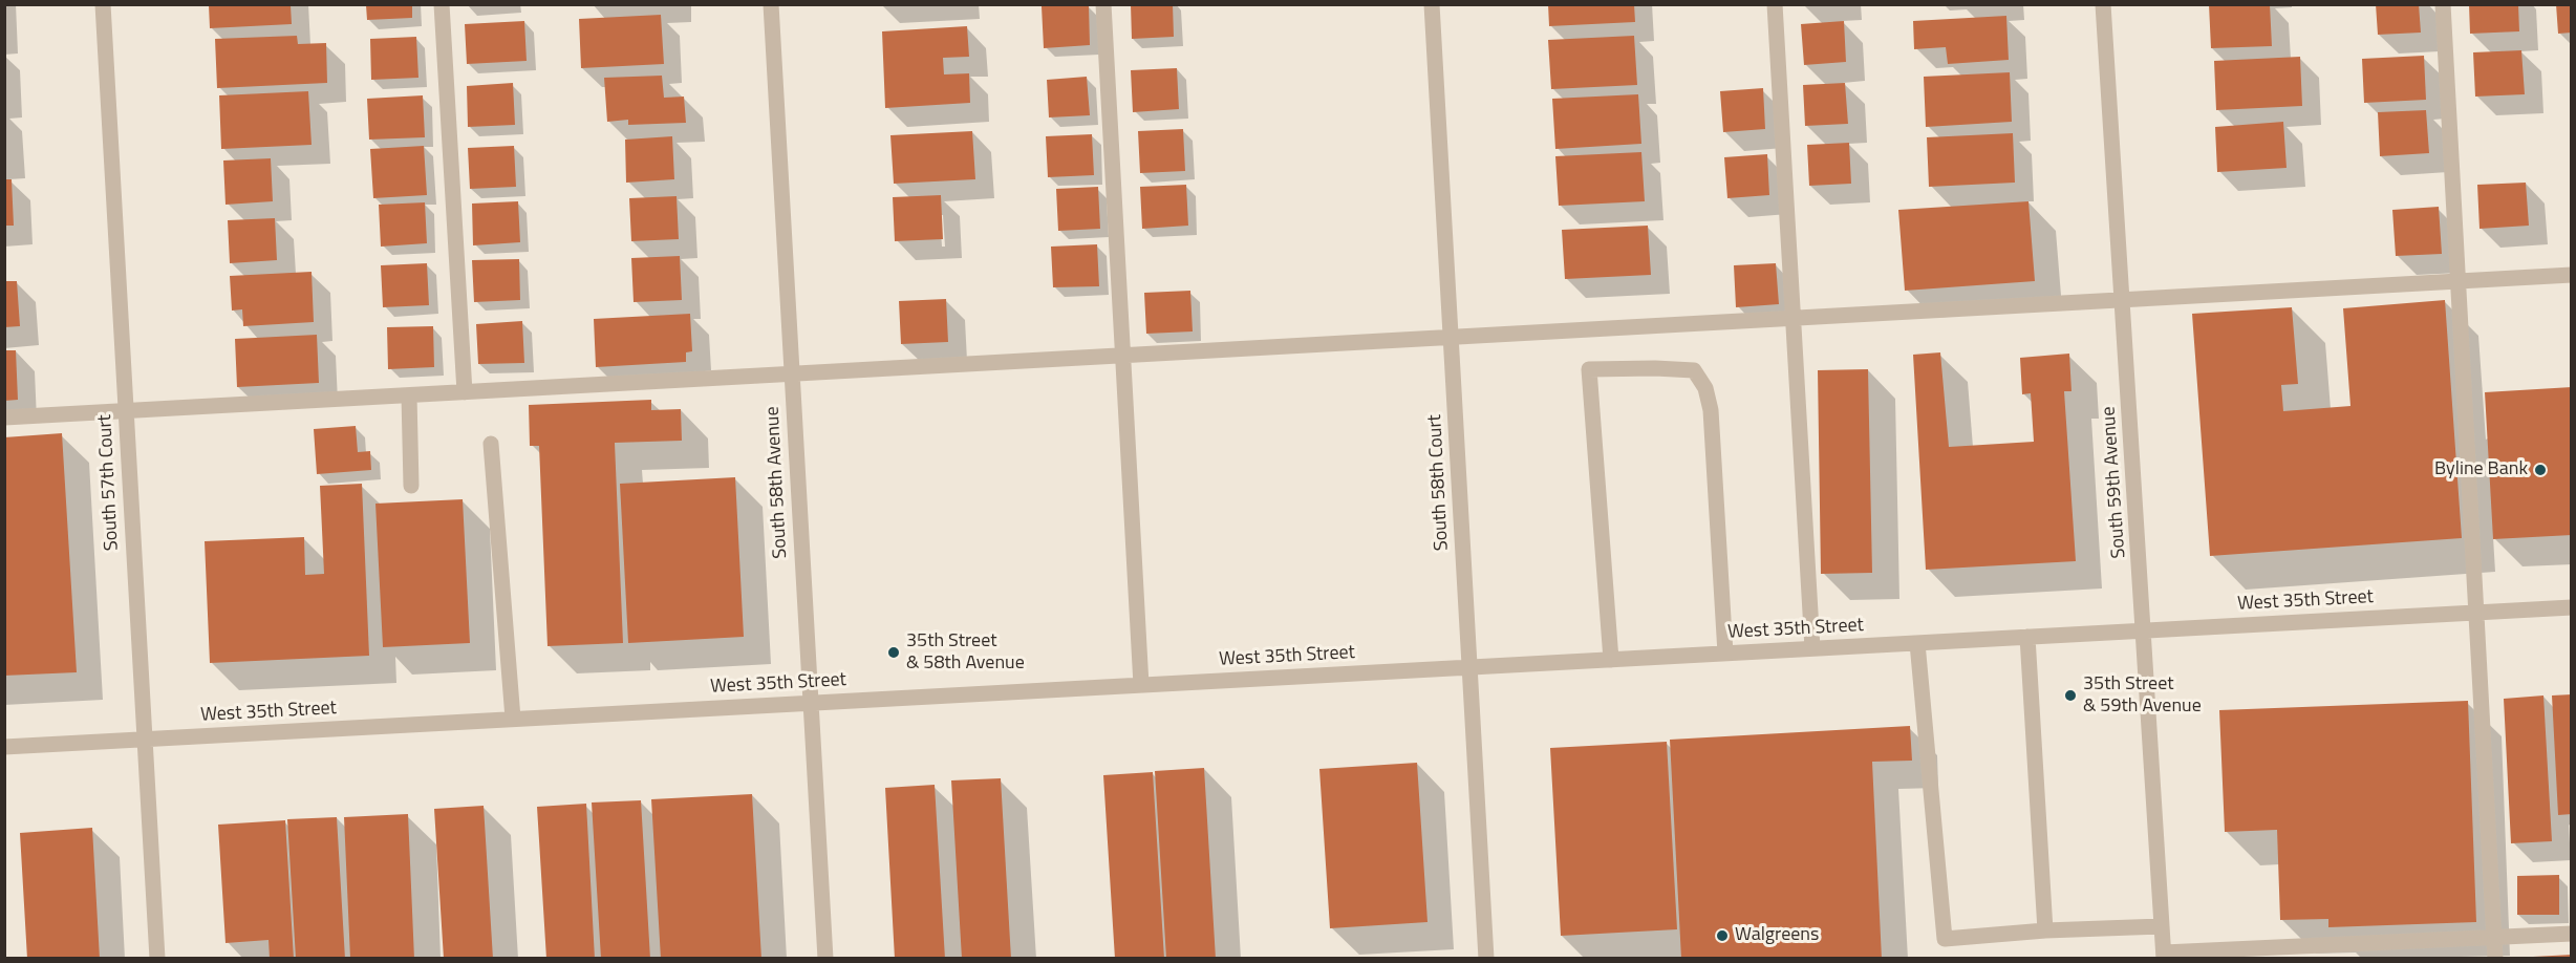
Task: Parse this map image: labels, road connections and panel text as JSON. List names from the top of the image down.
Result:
{
  "streets": {
    "street": [
      "South 57th Court",
      "South 58th Avenue",
      "South 58th Court",
      "South 59th Avenue",
      "West 35th Street"
    ]
  },
  "crossings": [
    ["South 57th Court", "West 35th Street"],
    ["South 58th Avenue", "West 35th Street"],
    ["South 58th Court", "West 35th Street"],
    ["South 59th Avenue", "West 35th Street"]
  ],
  "places": [
    "Byline Bank",
    "35th Street & 58th Avenue",
    "35th Street & 59th Avenue",
    "Walgreens"
  ]
}
